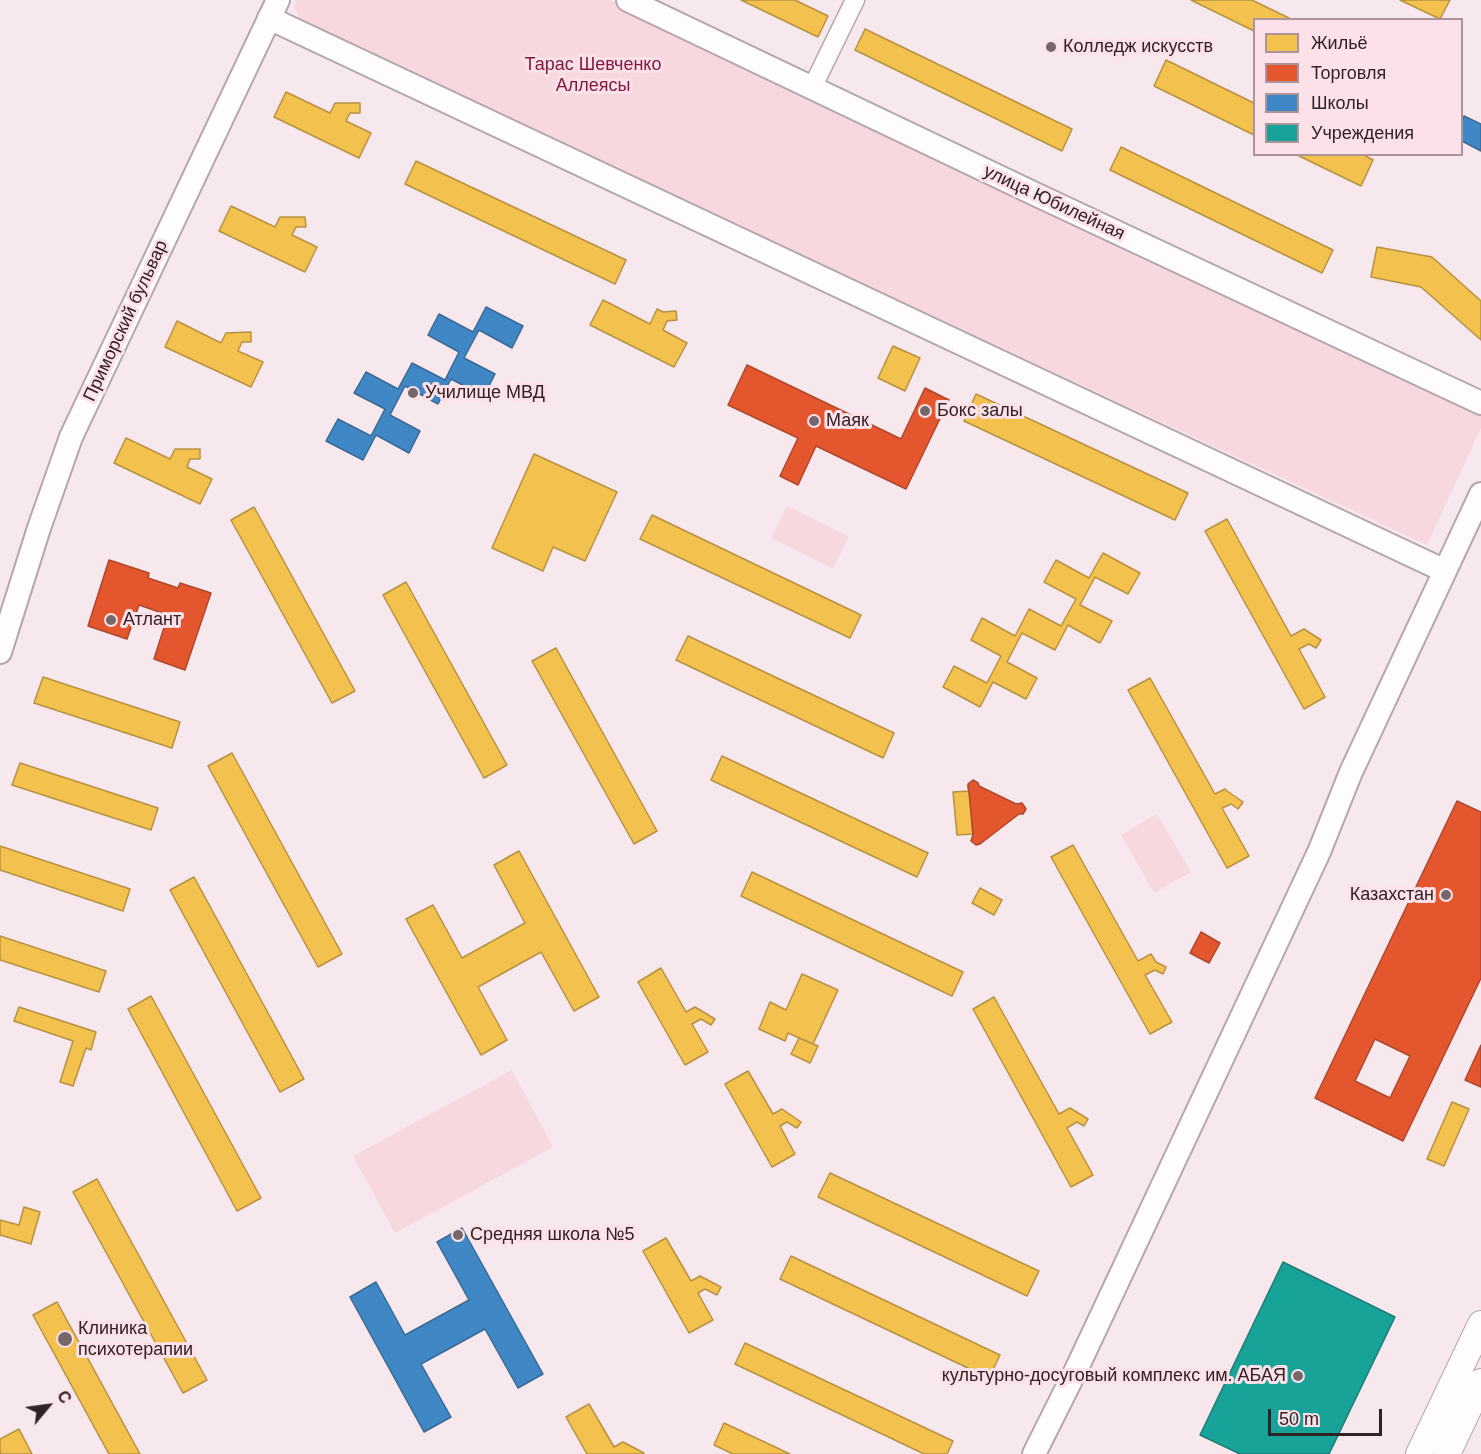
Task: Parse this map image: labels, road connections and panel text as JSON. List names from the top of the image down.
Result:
{
  "streets": {
    "street": ["улица Юбилейная", "Приморский бульвар"]
  },
  "parks": ["Тарас Шевченко Аллеясы"],
  "places": [
    "Колледж искусств",
    "Училище МВД",
    "Бокс залы",
    "Маяк",
    "Атлант",
    "Казахстан",
    "Средняя школа №5",
    "Клиника психотерапии",
    "культурно-досуговый комплекс им. АБАЯ"
  ],
  "legend": [
    "Жильё",
    "Торговля",
    "Школы",
    "Учреждения"
  ],
  "scale_bar": "50 m",
  "north": "top right"
}
